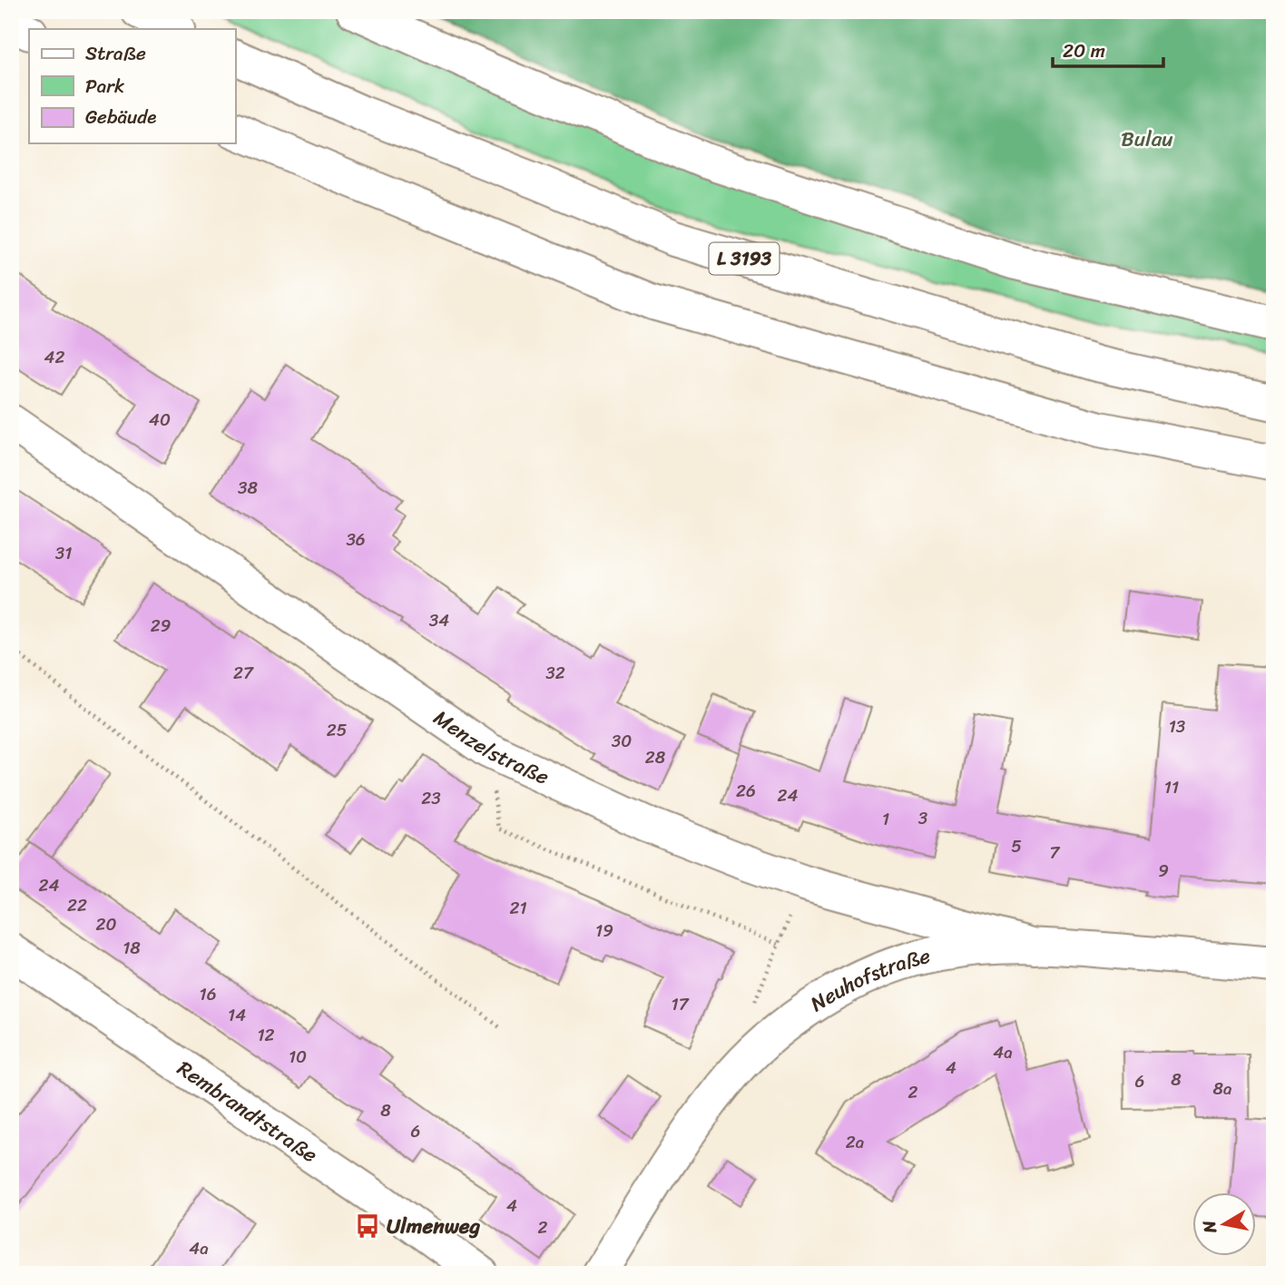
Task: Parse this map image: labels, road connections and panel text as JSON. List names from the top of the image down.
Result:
{
  "streets": {
    "main road": [
      "L 3193",
      "Menzelstraße",
      "Neuhofstraße",
      "Rembrandtstraße"
    ]
  },
  "crossings": [
    ["Menzelstraße", "Neuhofstraße"]
  ],
  "parks": ["Bulau"],
  "places": {
    "bus stop": ["Ulmenweg"]
  },
  "house_numbers": [
    "42",
    "40",
    "38",
    "36",
    "31",
    "34",
    "29",
    "27",
    "32",
    "13",
    "25",
    "30",
    "28",
    "11",
    "26",
    "24",
    "23",
    "3",
    "1",
    "5",
    "7",
    "9",
    "24",
    "22",
    "21",
    "20",
    "19",
    "18",
    "16",
    "17",
    "14",
    "12",
    "4a",
    "10",
    "4",
    "8",
    "6",
    "8a",
    "2",
    "8",
    "6",
    "2a",
    "4",
    "2",
    "4a"
  ],
  "legend": ["Straße", "Park", "Gebäude"],
  "scale_bar": "20 m",
  "north": "left"
}
